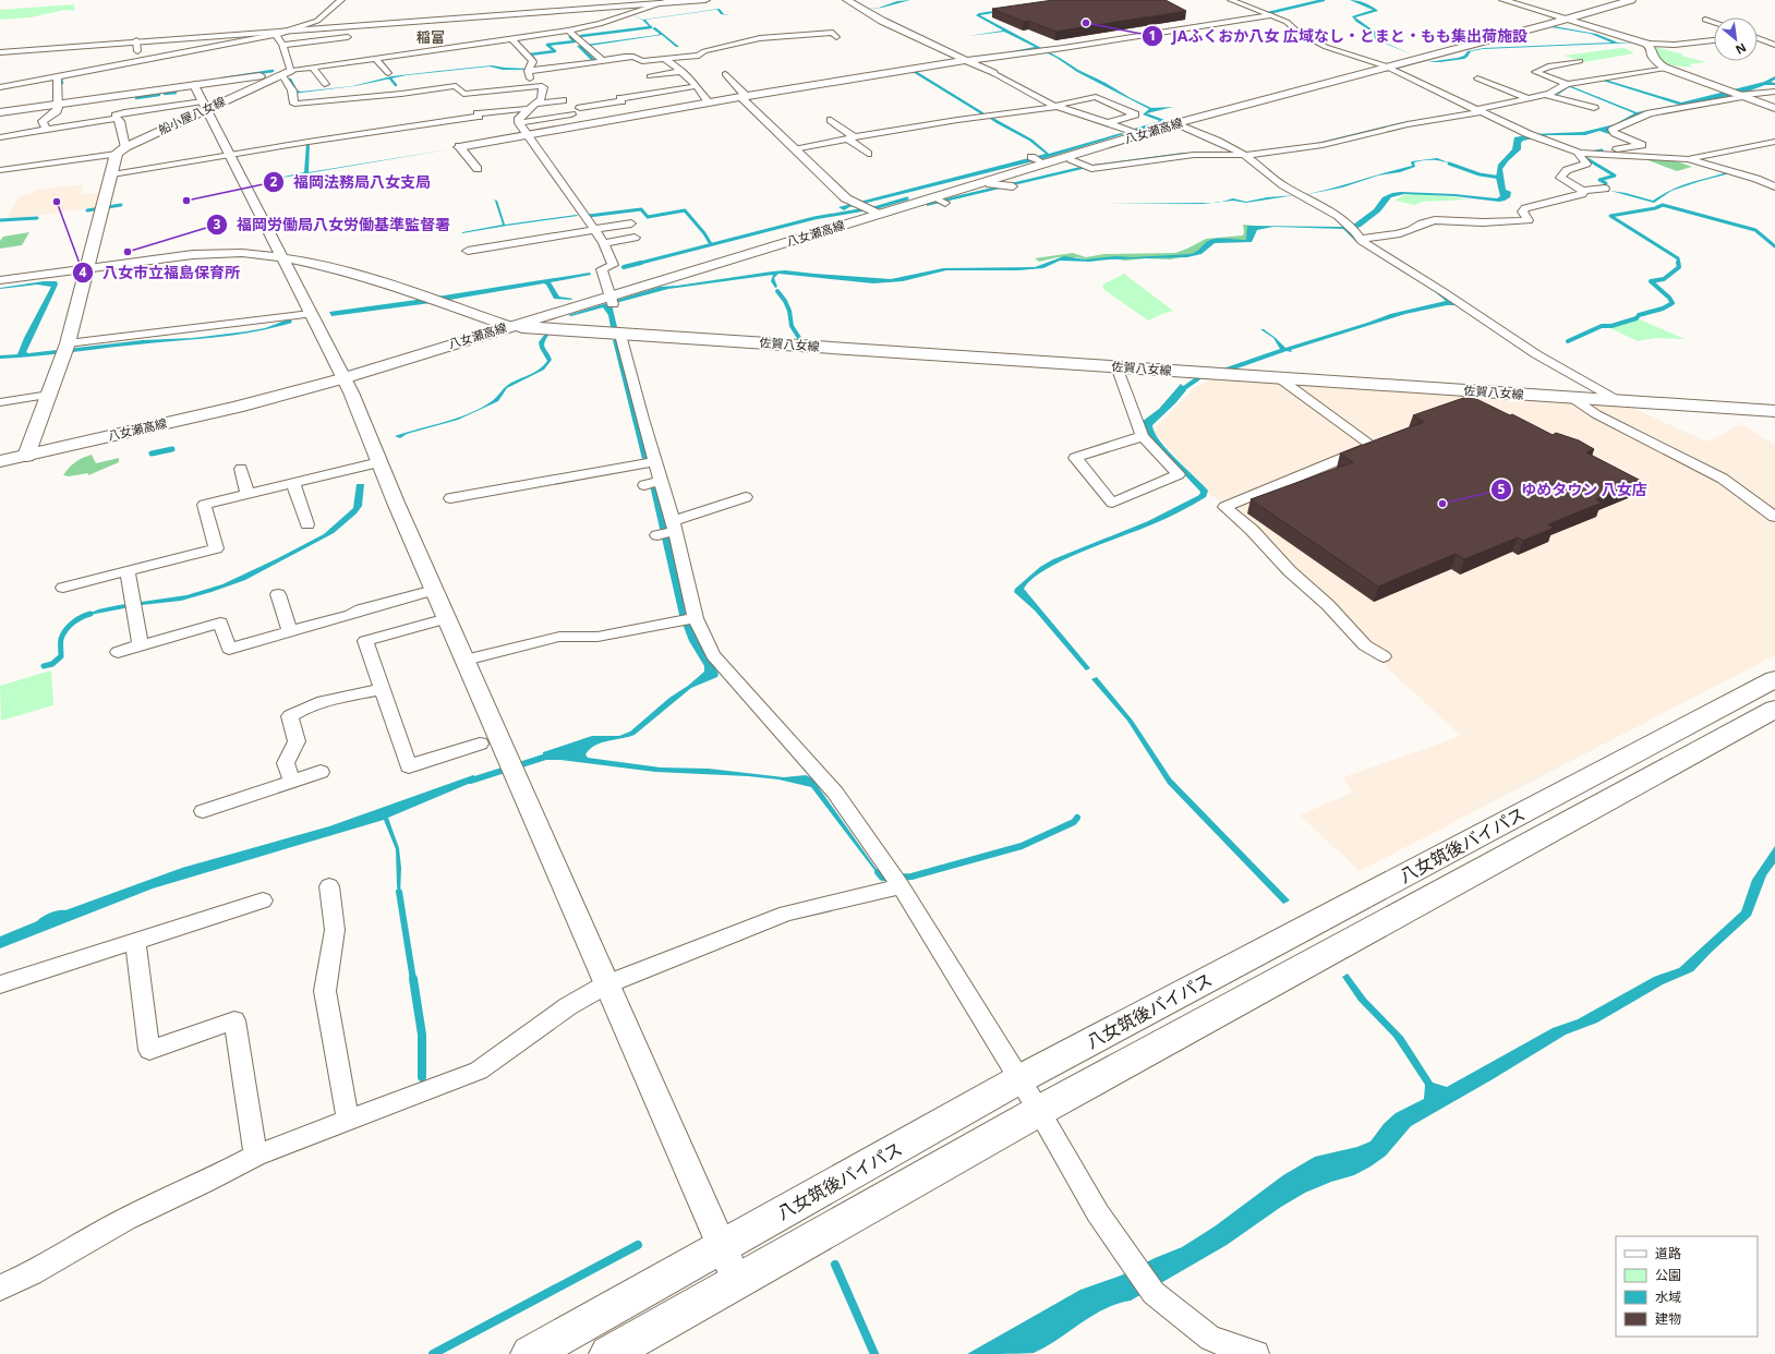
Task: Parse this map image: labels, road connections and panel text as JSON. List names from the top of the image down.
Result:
{
  "streets": {
    "main road": [
      "船小屋八女線",
      "八女瀬高線",
      "佐賀八女線",
      "八女筑後バイパス"
    ]
  },
  "crossings": [
    ["八女瀬高線", "佐賀八女線"]
  ],
  "districts": ["稲富"],
  "places": [
    "JAふくおか八女 広域なし・とまと・もも集出荷施設",
    "福岡法務局八女支局",
    "八女市立福島保育所",
    "福岡労働局八女労働基準監督署",
    "ゆめタウン 八女店"
  ],
  "legend": [
    "道路",
    "公園",
    "水域",
    "建物"
  ],
  "north": "bottom right"
}
